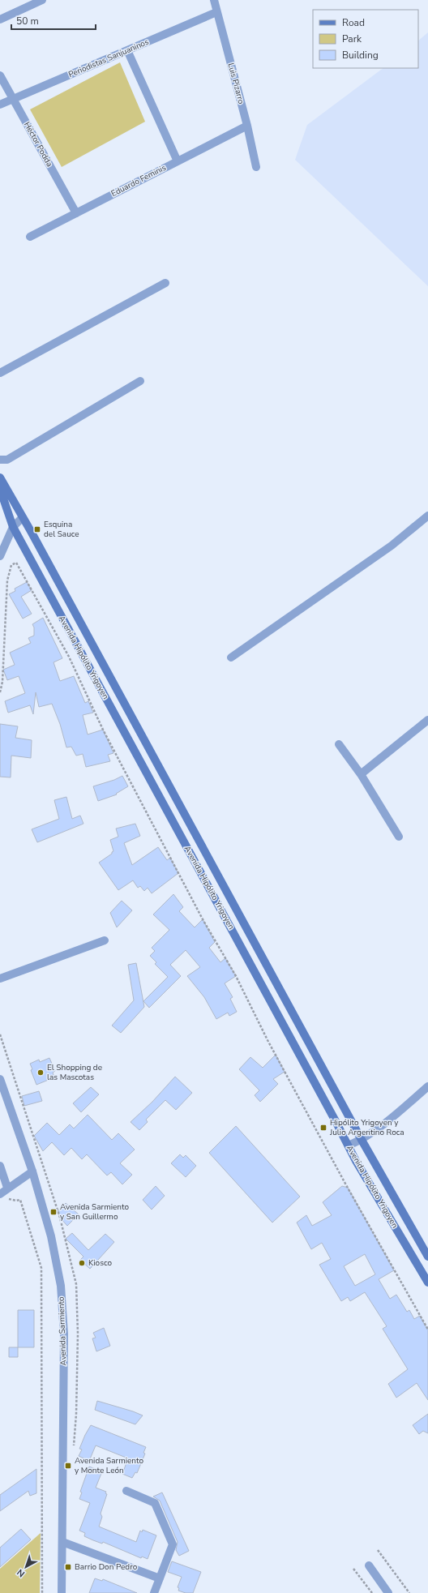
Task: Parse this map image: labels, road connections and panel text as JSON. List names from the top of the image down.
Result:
{
  "streets": {
    "main road": ["Avenida Hipólito Yrigoyen"],
    "street": [
      "Periodistas Sanjuaninos",
      "Luis Pizarro",
      "Héctor Podda",
      "Eduardo Feminis",
      "Avenida Sarmiento"
    ]
  },
  "crossings": [
    ["Periodistas Sanjuaninos", "Luis Pizarro"],
    ["Periodistas Sanjuaninos", "Héctor Podda"],
    ["Luis Pizarro", "Eduardo Feminis"],
    ["Héctor Podda", "Eduardo Feminis"]
  ],
  "places": {
    "transit": [
      "Esquina del Sauce",
      "Hipólito Yrigoyen y Julio Argentino Roca",
      "Avenida Sarmiento y San Guillermo",
      "Avenida Sarmiento y Monte León",
      "Barrio Don Pedro"
    ],
    "other": ["El Shopping de las Mascotas", "Kiosco"]
  },
  "legend": ["Road", "Park", "Building"],
  "scale_bar": "50 m",
  "north": "bottom left"
}
